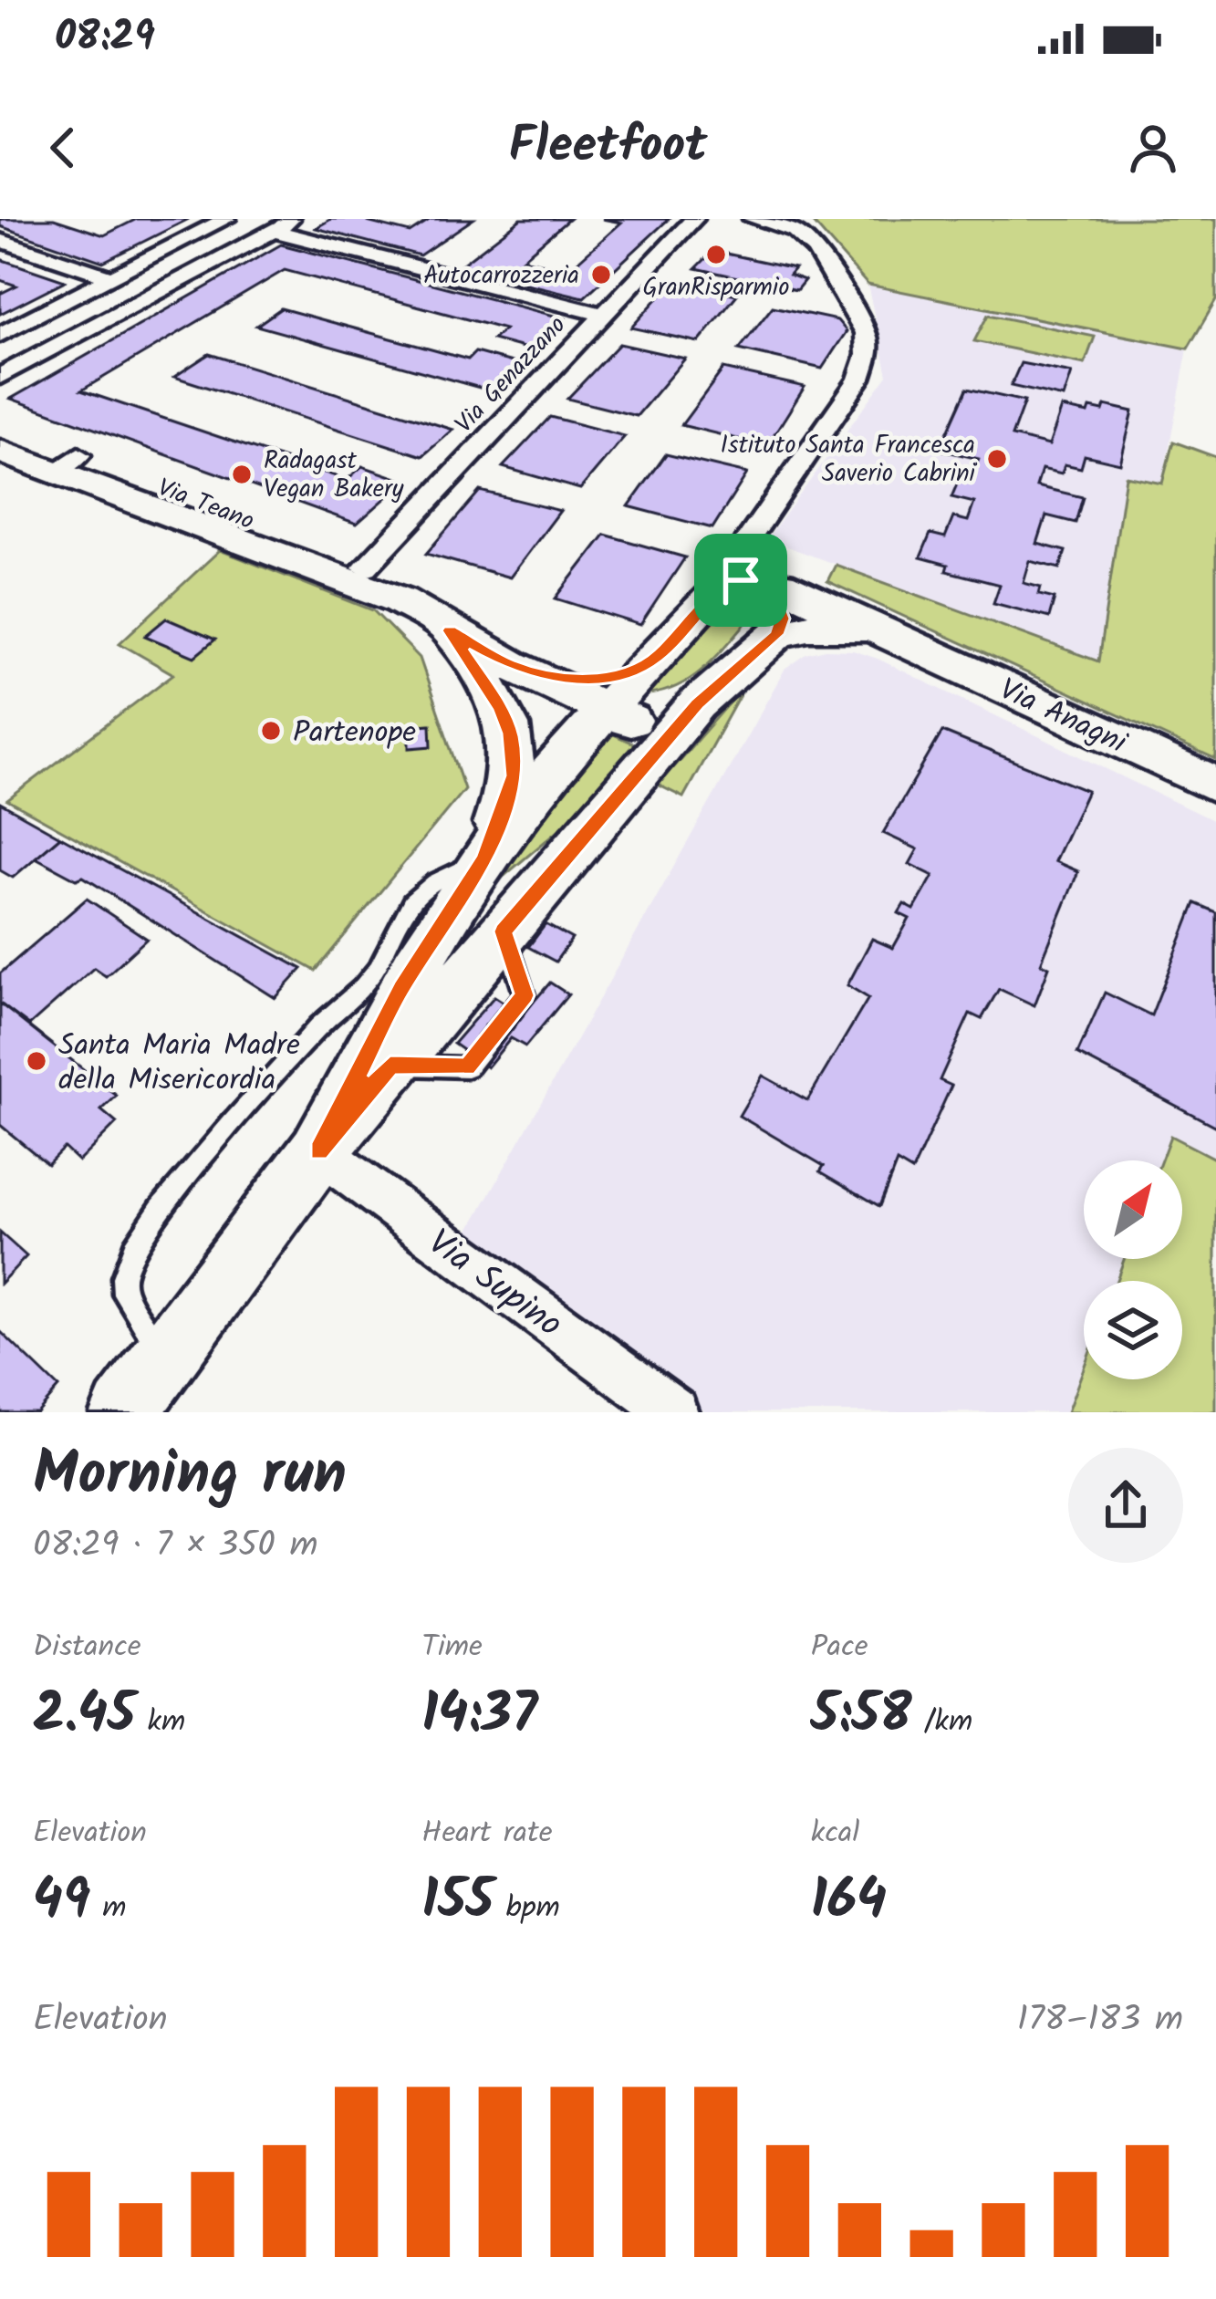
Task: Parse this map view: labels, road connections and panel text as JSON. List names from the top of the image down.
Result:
{
  "streets": {
    "street": [
      "Via Genazzano",
      "Via Teano",
      "Via Anagni",
      "Via Supino"
    ]
  },
  "crossings": [
    ["Via Genazzano", "Via Teano"]
  ],
  "places": [
    "GranRisparmio",
    "Autocarrozzeria",
    "Istituto Santa Francesca Saverio Cabrini",
    "Radagast Vegan Bakery",
    "Partenope",
    "Santa Maria Madre della Misericordia"
  ],
  "north": "top right",
  "page": {
    "status": "08:29",
    "header": "Fleetfoot",
    "heading": ["Morning run", "08:29 · 7 × 350 m"],
    "stats": [
      ["Distance", "2.45 km"],
      ["Time", "14:37"],
      ["Pace", "5:58 /km"],
      ["Elevation", "49 m"],
      ["Heart rate", "155 bpm"],
      ["kcal", "164"]
    ],
    "chart": ["Elevation", "178–183 m"]
  }
}
